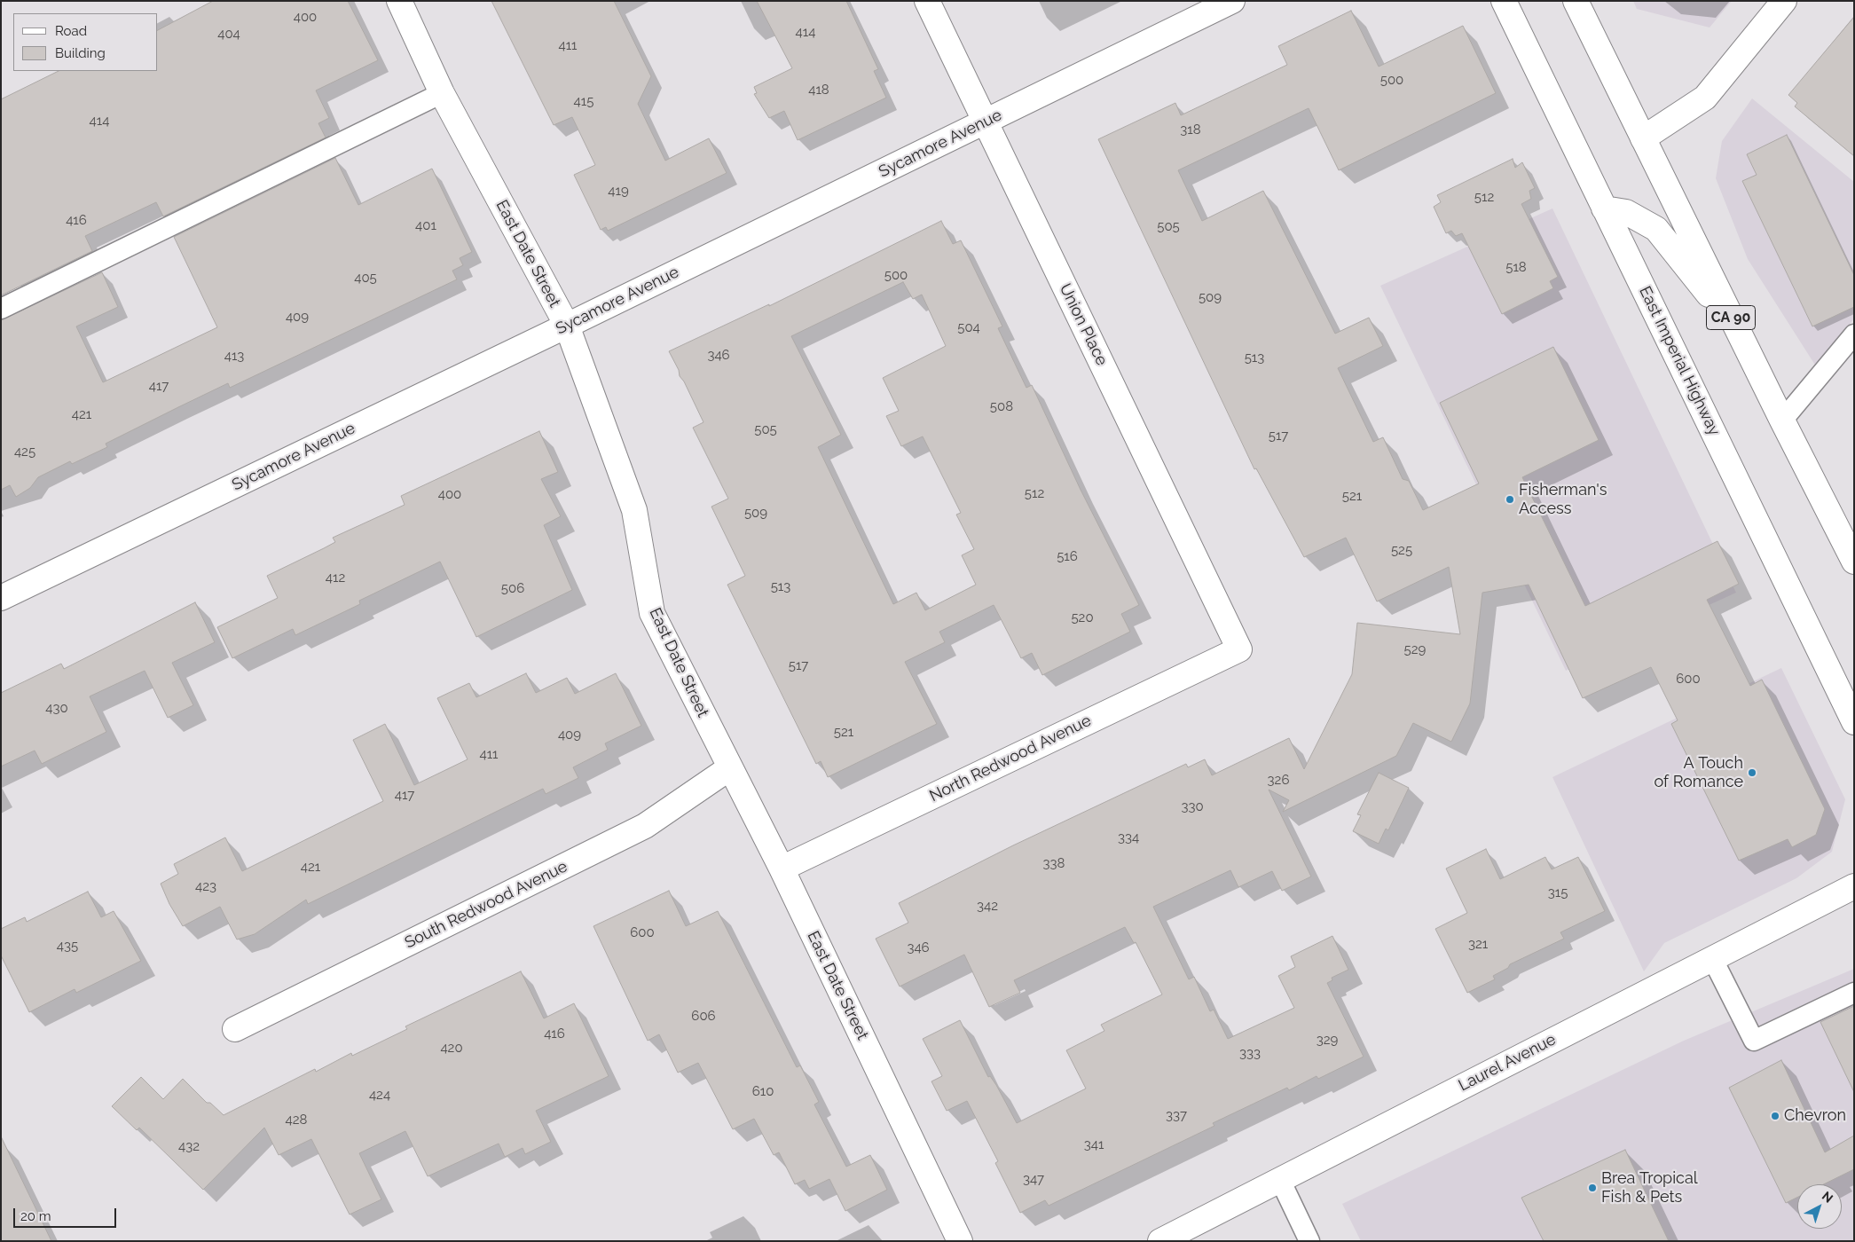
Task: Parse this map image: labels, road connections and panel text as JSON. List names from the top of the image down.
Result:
{
  "streets": {
    "street": [
      "Sycamore Avenue",
      "East Date Street",
      "CA 90",
      "Union Place",
      "East Imperial Highway",
      "North Redwood Avenue",
      "South Redwood Avenue",
      "Laurel Avenue"
    ]
  },
  "crossings": [
    ["Sycamore Avenue", "East Date Street"],
    ["Sycamore Avenue", "Union Place"],
    ["East Date Street", "North Redwood Avenue"],
    ["East Date Street", "South Redwood Avenue"],
    ["Union Place", "North Redwood Avenue"]
  ],
  "places": [
    "Fisherman's Access",
    "A Touch of Romance",
    "Chevron",
    "Brea Tropical Fish & Pets"
  ],
  "house_numbers": [
    "400",
    "414",
    "404",
    "411",
    "500",
    "418",
    "415",
    "414",
    "318",
    "419",
    "512",
    "416",
    "401",
    "505",
    "518",
    "500",
    "405",
    "509",
    "409",
    "504",
    "346",
    "413",
    "513",
    "417",
    "508",
    "421",
    "505",
    "517",
    "425",
    "512",
    "400",
    "521",
    "509",
    "525",
    "516",
    "412",
    "513",
    "506",
    "520",
    "529",
    "517",
    "600",
    "430",
    "521",
    "409",
    "411",
    "326",
    "417",
    "330",
    "334",
    "338",
    "421",
    "423",
    "315",
    "342",
    "600",
    "321",
    "435",
    "346",
    "606",
    "416",
    "329",
    "420",
    "333",
    "610",
    "424",
    "337",
    "428",
    "341",
    "432",
    "347"
  ],
  "legend": ["Road", "Building"],
  "scale_bar": "20 m",
  "north": "top right"
}
